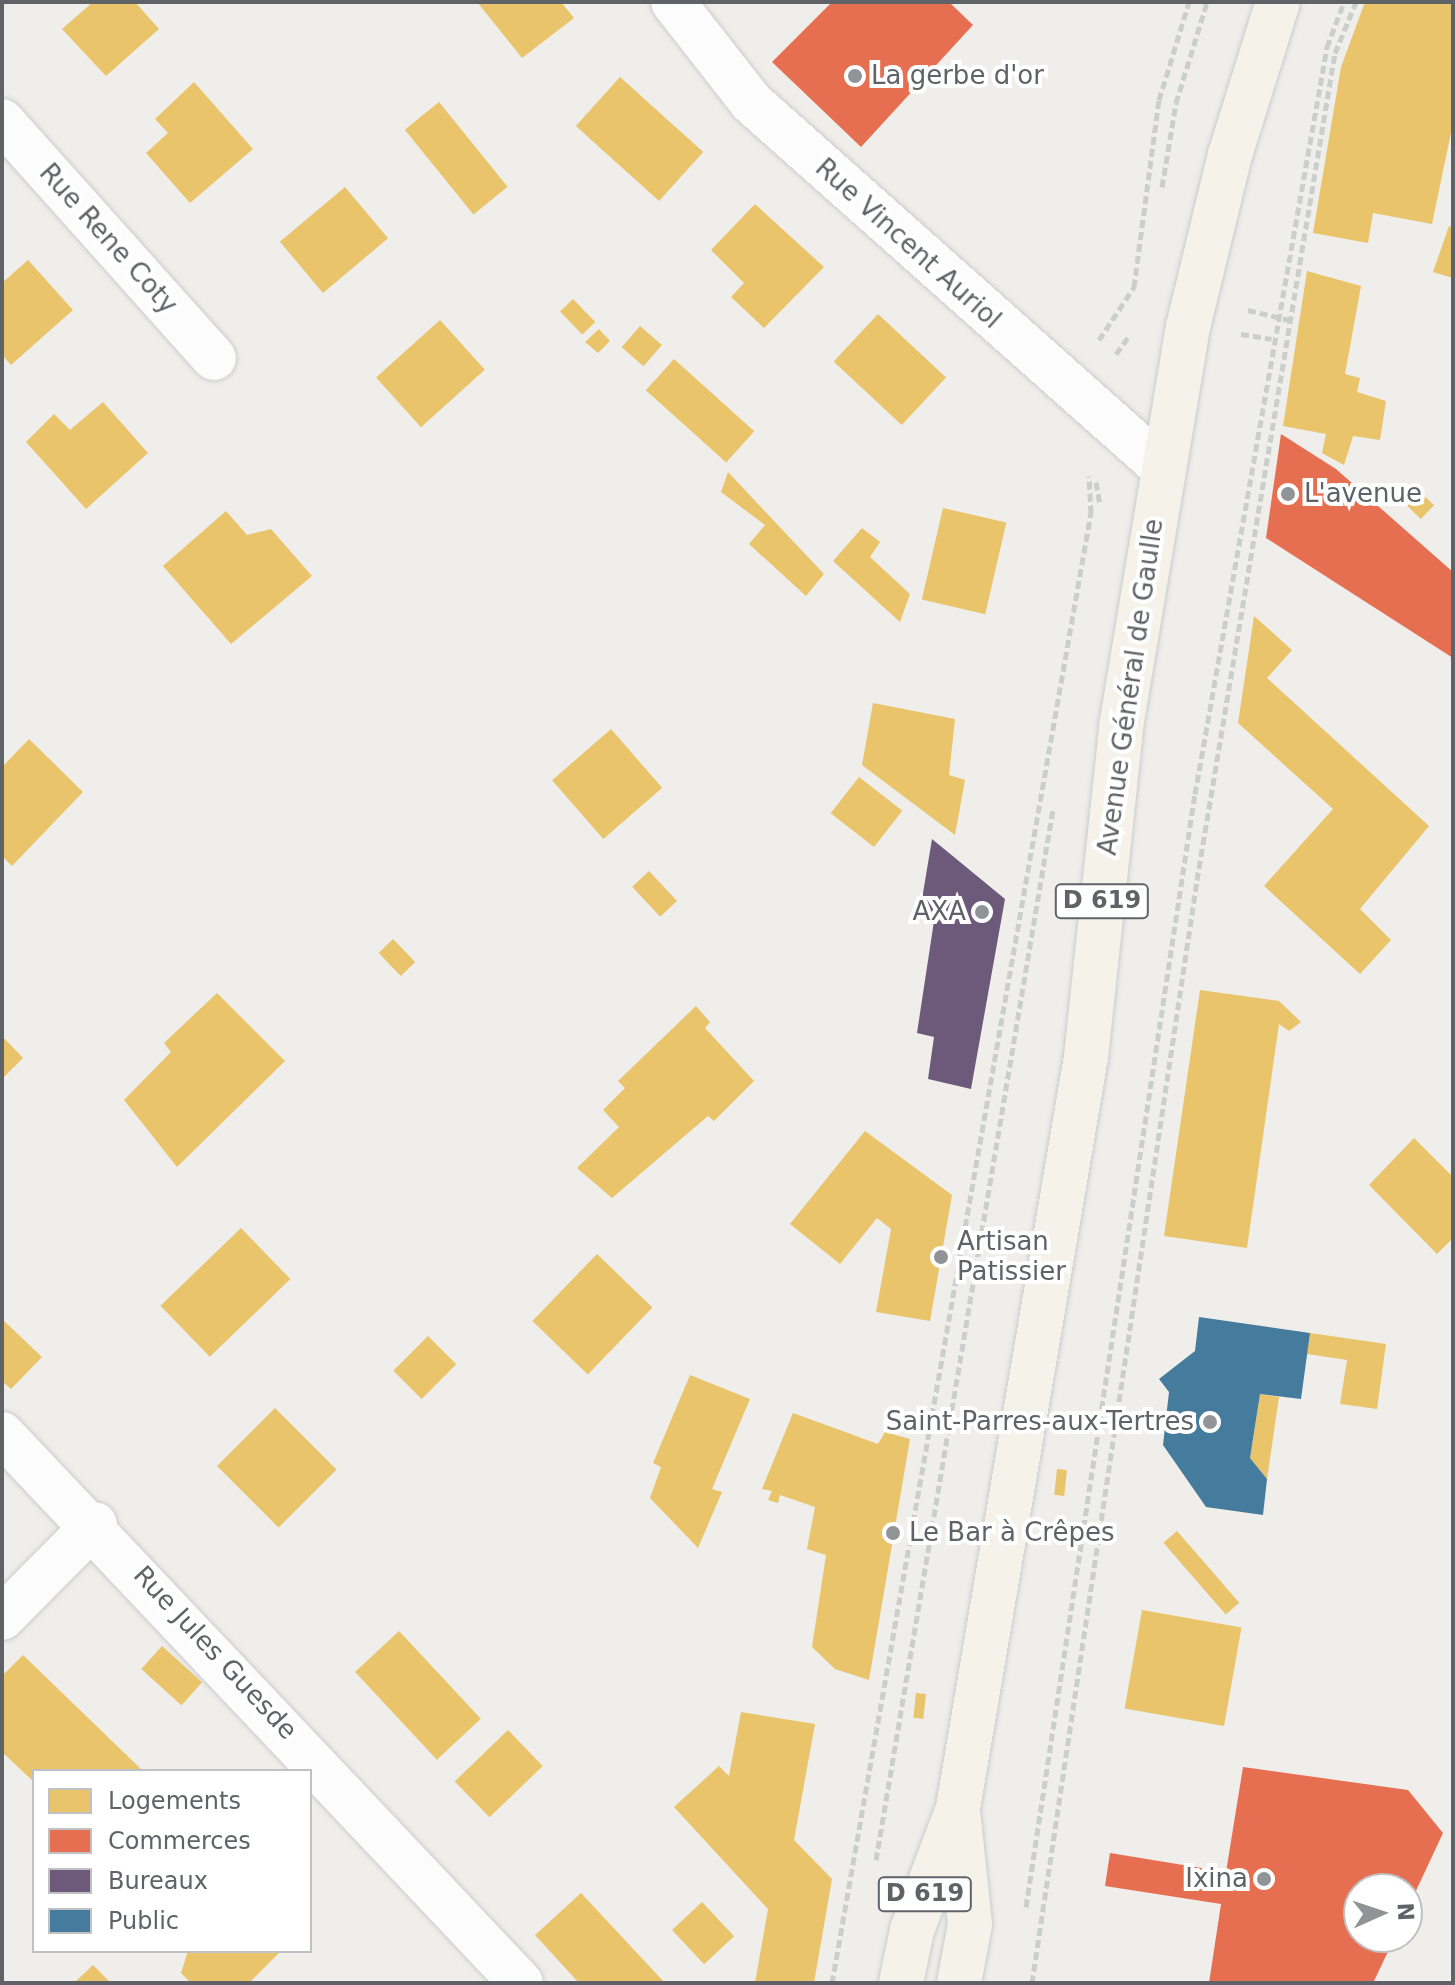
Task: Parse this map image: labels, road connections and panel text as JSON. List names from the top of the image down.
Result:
{
  "streets": {
    "main road": ["Avenue Général de Gaulle", "D 619"],
    "street": ["Rue Rene Coty", "Rue Vincent Auriol", "Rue Jules Guesde"]
  },
  "crossings": [
    ["Rue Vincent Auriol", "Avenue Général de Gaulle"]
  ],
  "places": [
    "La gerbe d'or",
    "L'avenue",
    "AXA",
    "Artisan Patissier",
    "Saint-Parres-aux-Tertres",
    "Le Bar à Crêpes",
    "Ixina"
  ],
  "legend": [
    "Logements",
    "Commerces",
    "Bureaux",
    "Public"
  ],
  "north": "right"
}
